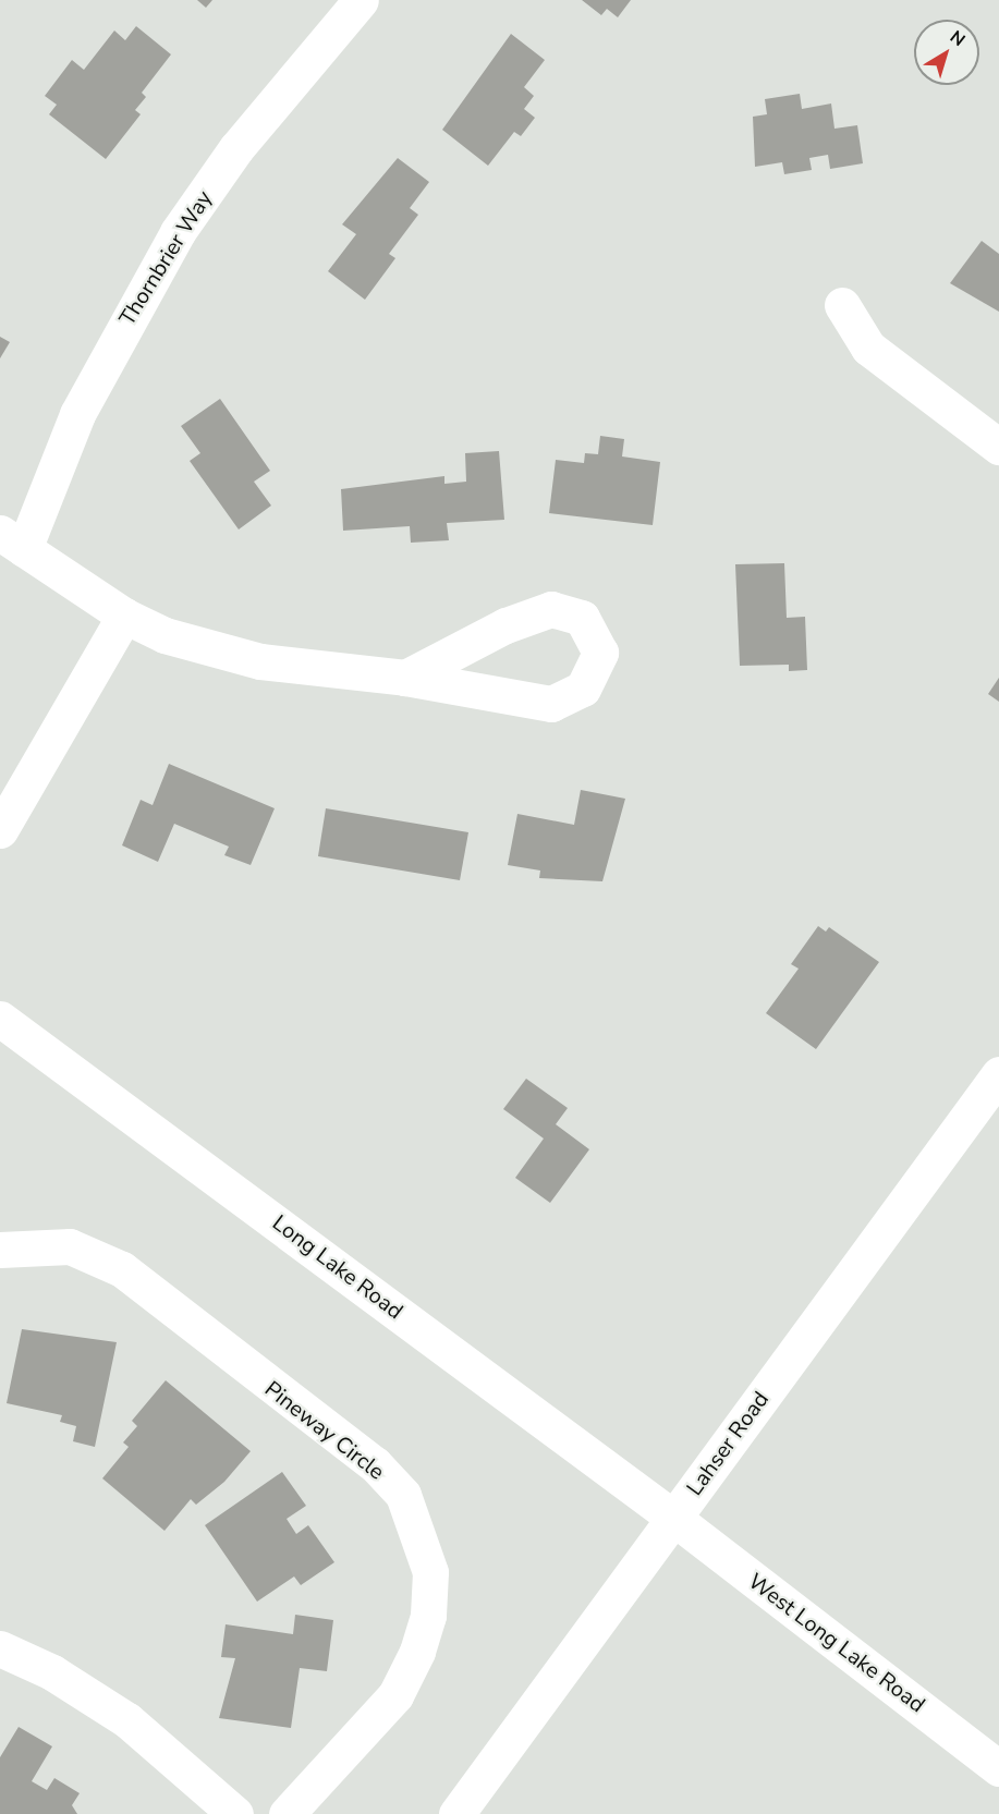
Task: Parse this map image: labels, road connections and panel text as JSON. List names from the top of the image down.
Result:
{
  "streets": {
    "street": [
      "Thornbrier Way",
      "Long Lake Road",
      "Pineway Circle",
      "Lahser Road",
      "West Long Lake Road"
    ]
  },
  "crossings": [
    ["Long Lake Road", "Lahser Road"],
    ["Long Lake Road", "West Long Lake Road"],
    ["Lahser Road", "West Long Lake Road"]
  ],
  "north": "top right"
}
